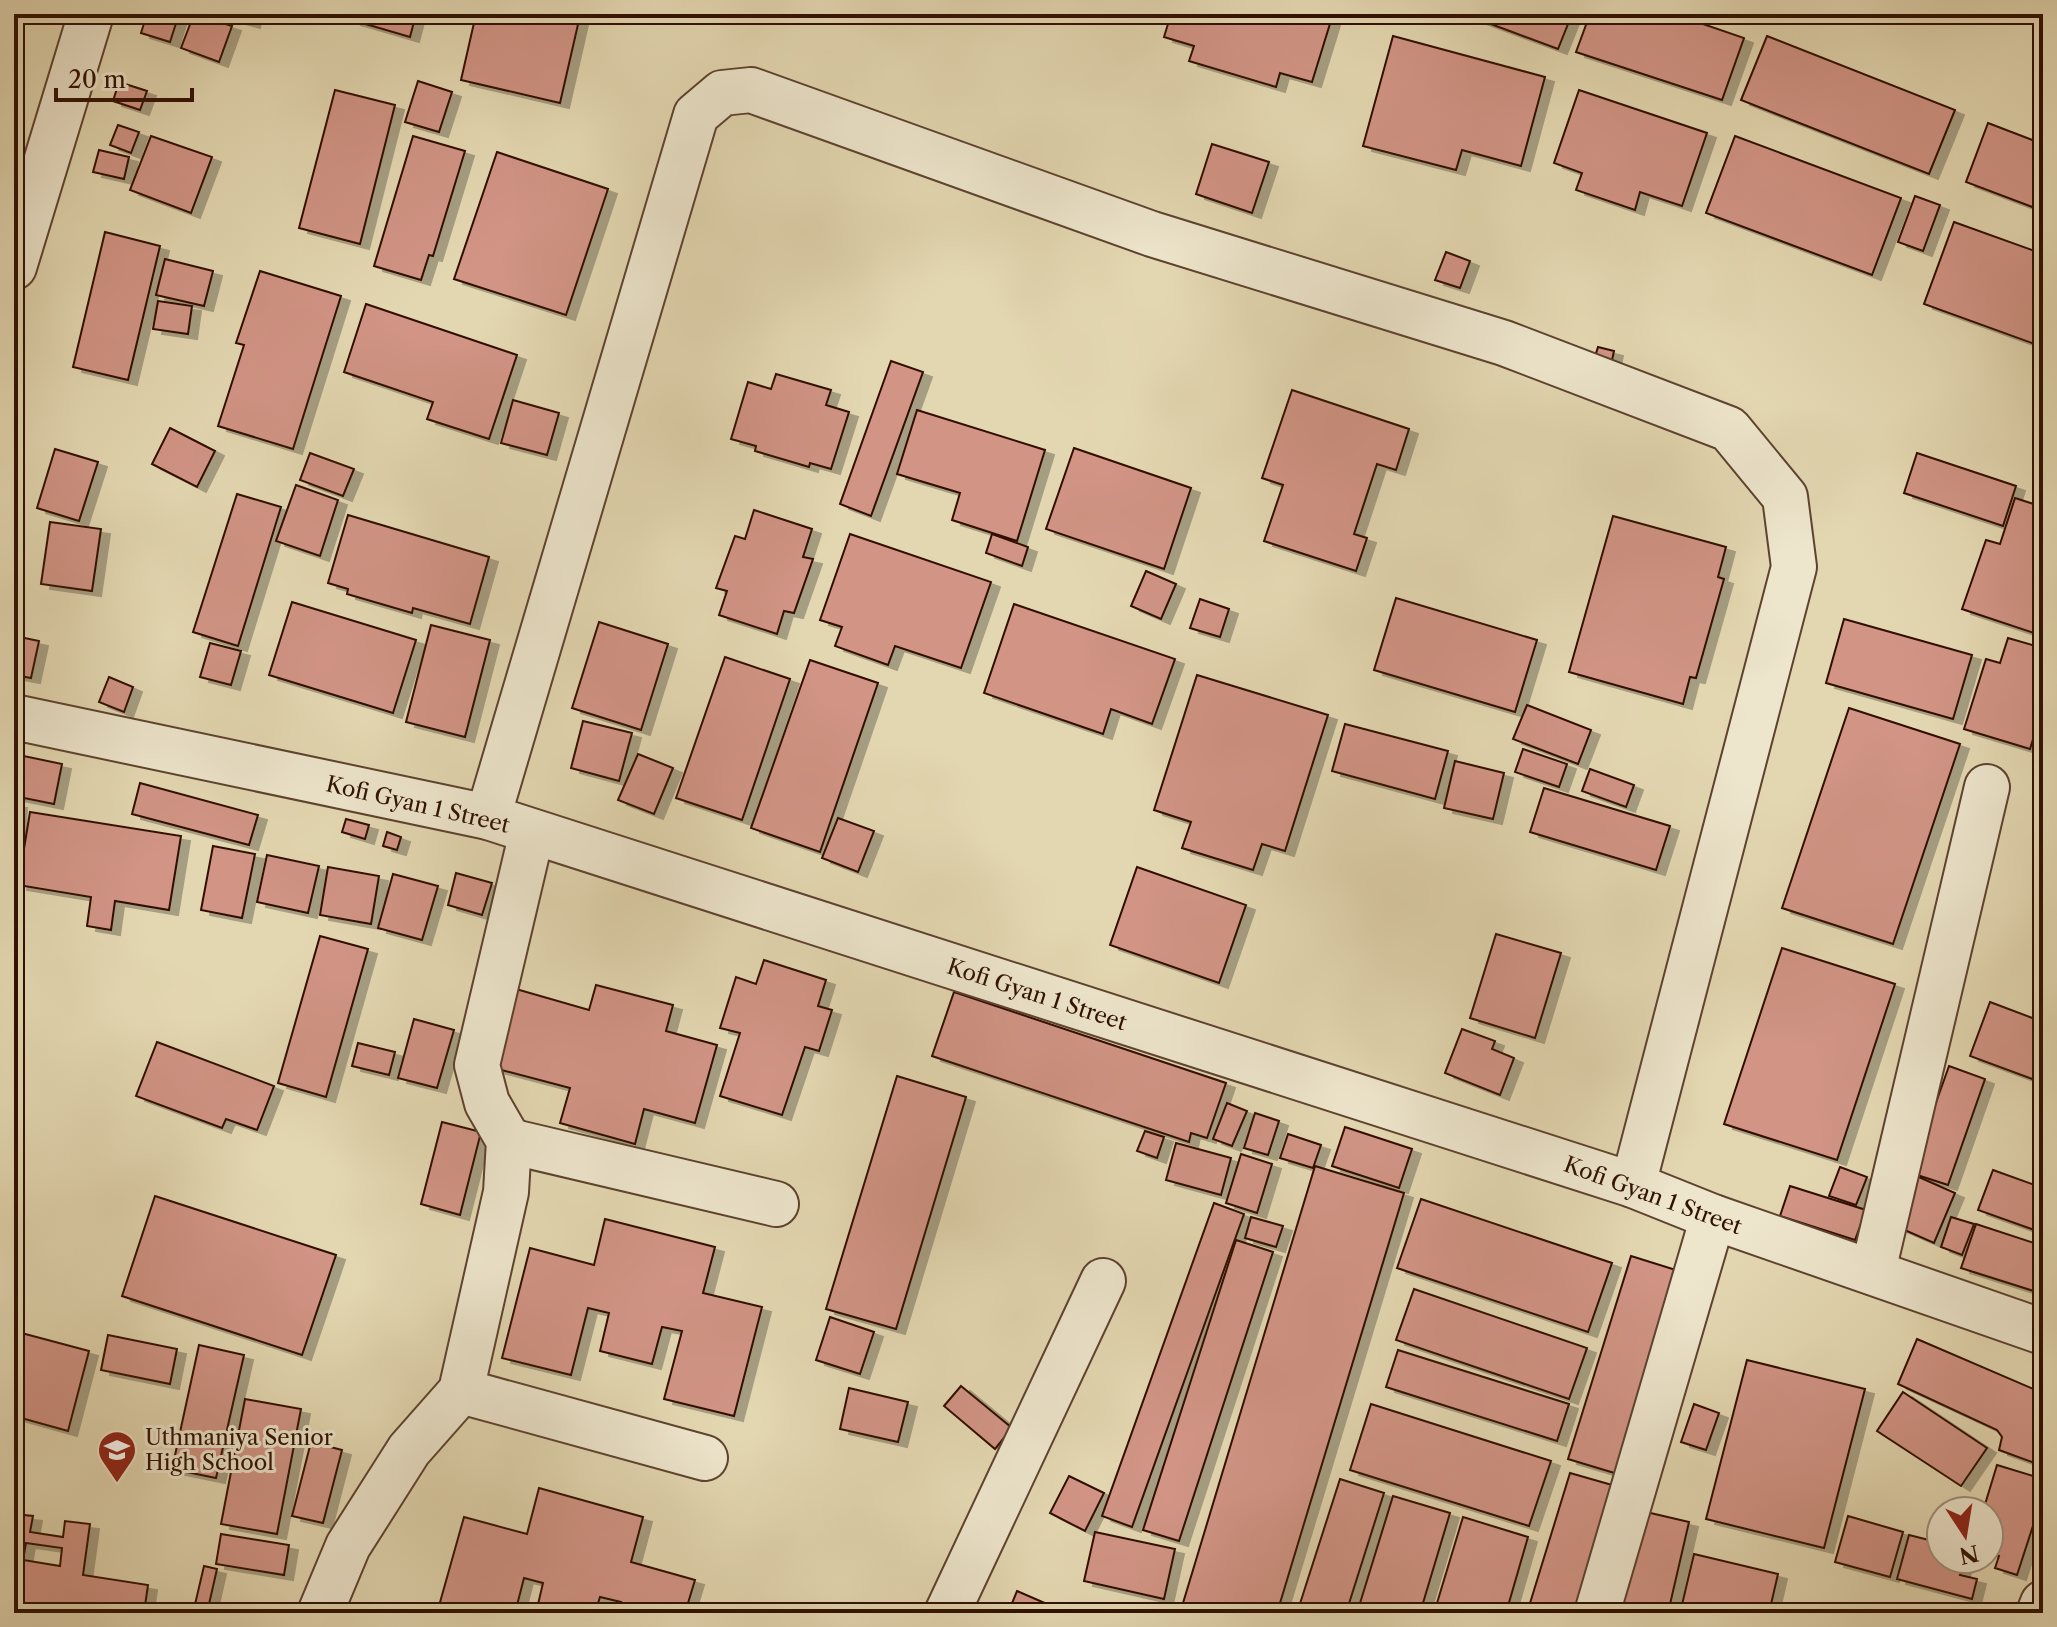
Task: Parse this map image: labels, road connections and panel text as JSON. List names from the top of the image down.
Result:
{
  "streets": {
    "street": ["Kofi Gyan 1 Street"]
  },
  "places": {
    "school or university": ["Uthmaniya Senior High School"]
  },
  "scale_bar": "20 m",
  "north": "bottom"
}
